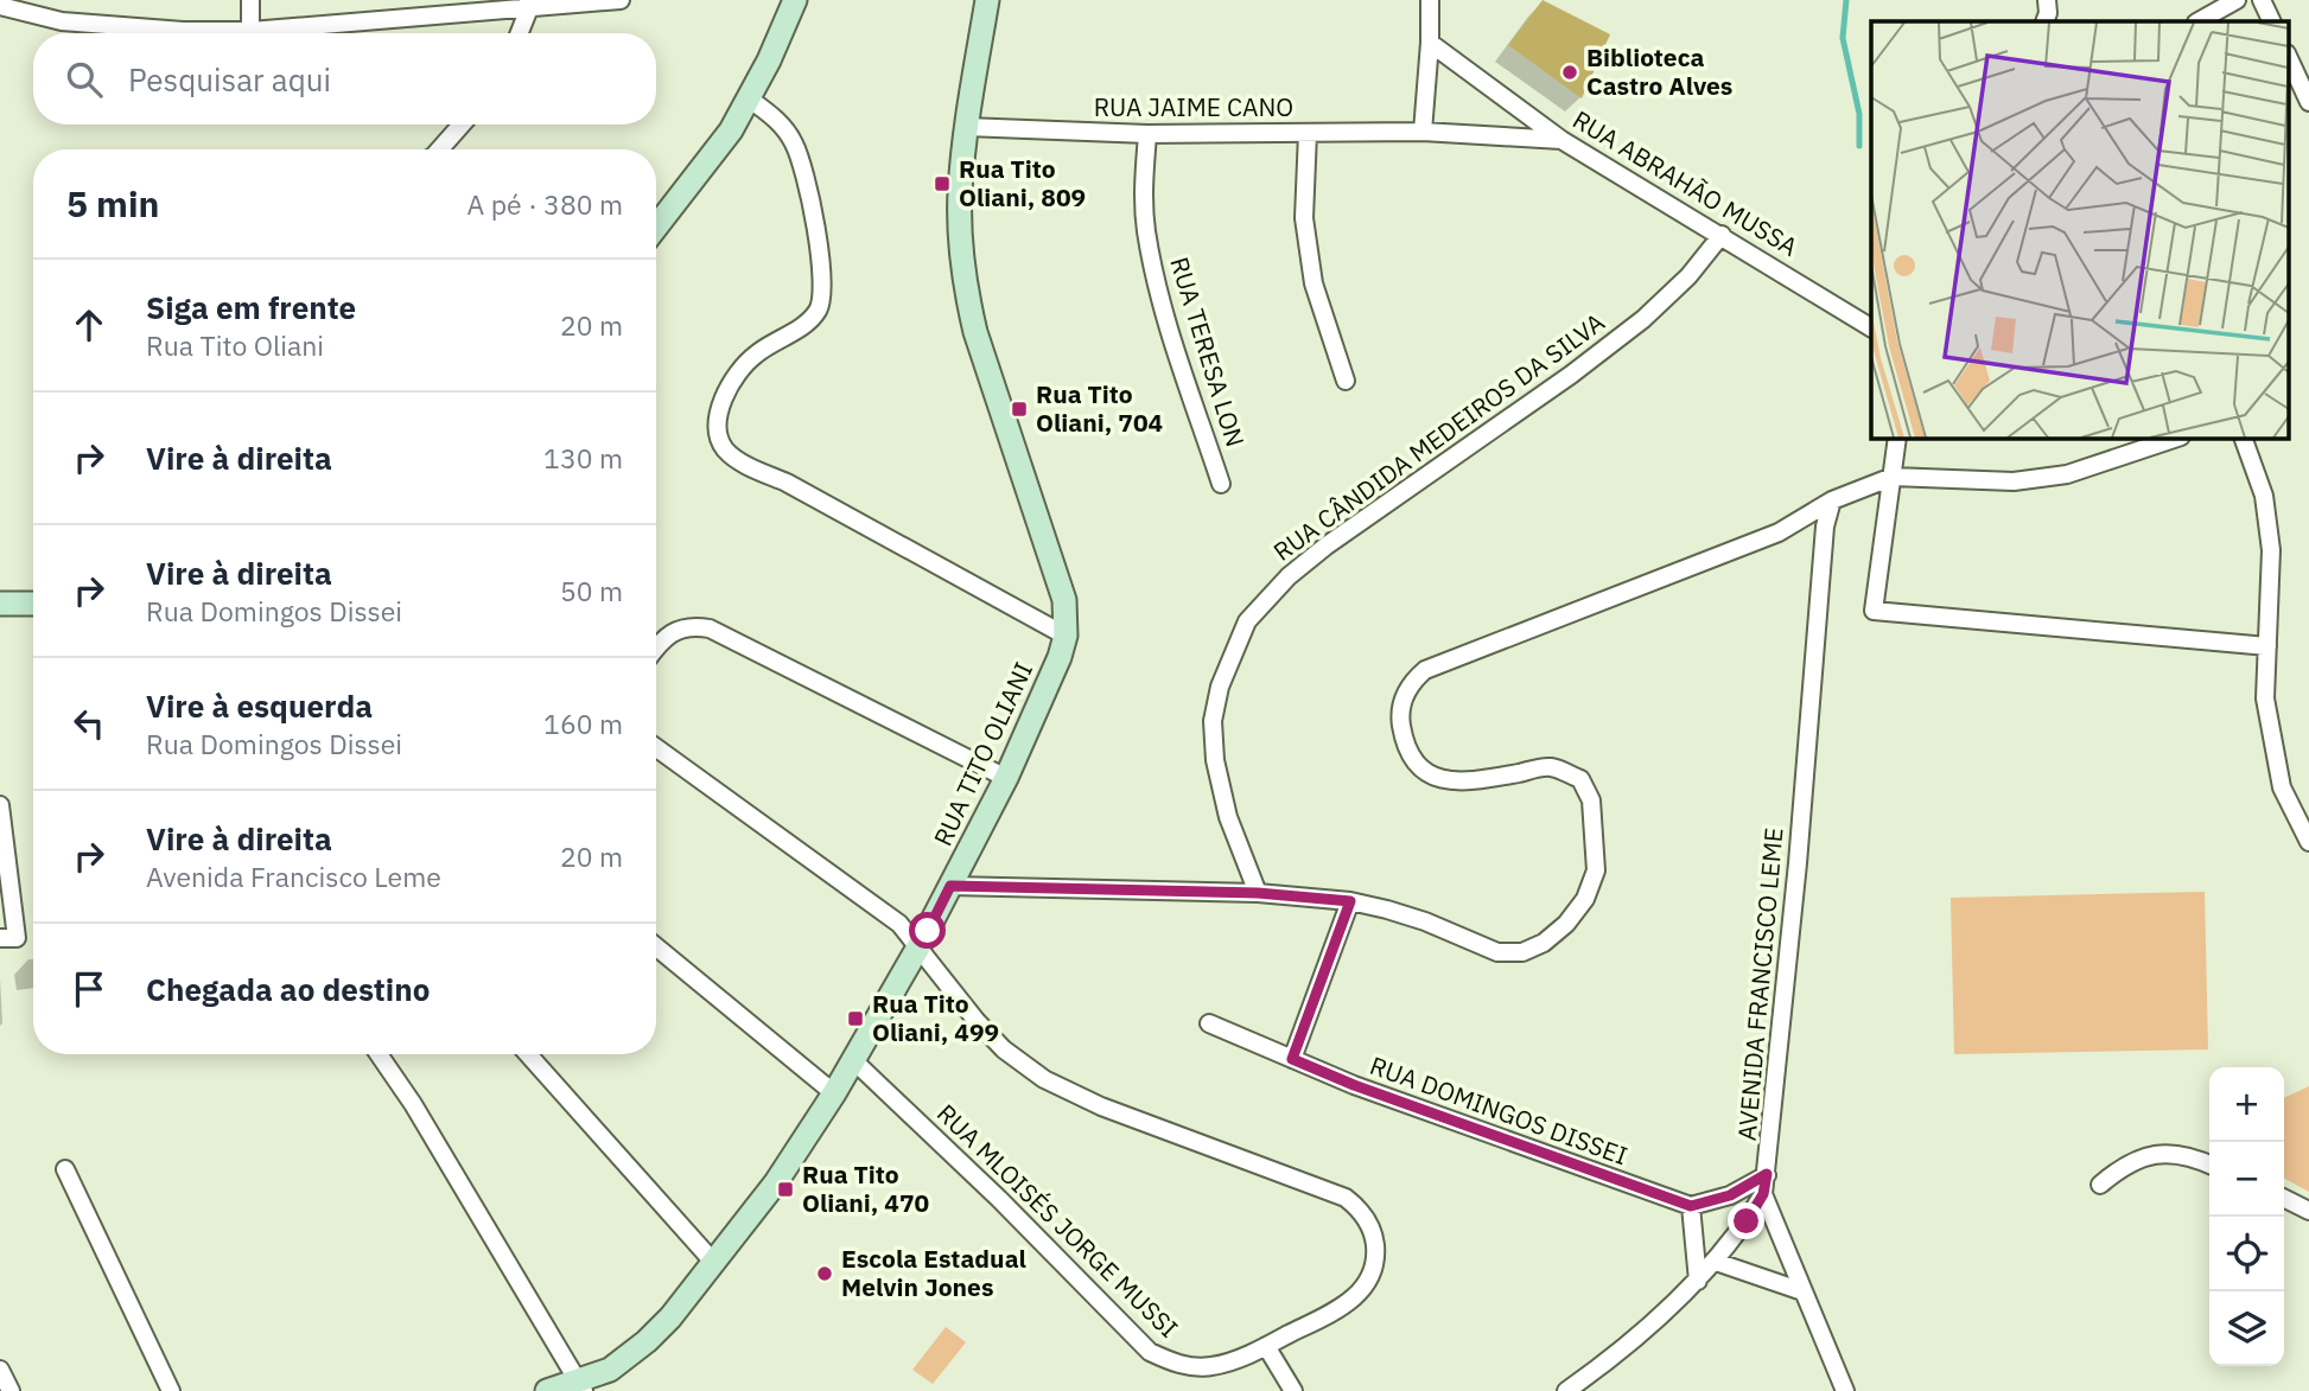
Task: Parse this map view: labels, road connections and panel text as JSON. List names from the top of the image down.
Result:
{
  "streets": {
    "street": [
      "RUA JAIME CANO",
      "RUA ABRAHÃO MUSSA",
      "RUA TERESA LON",
      "RUA CÂNDIDA MEDEIROS DA SILVA",
      "RUA TITO OLIANI",
      "AVENIDA FRANCISCO LEME",
      "RUA DOMINGOS DISSEI",
      "RUA MLOISÉS JORGE MUSSI"
    ]
  },
  "crossings": [
    ["RUA JAIME CANO", "RUA ABRAHÃO MUSSA"],
    ["RUA JAIME CANO", "RUA TERESA LON"],
    ["RUA JAIME CANO", "RUA TITO OLIANI"],
    ["RUA ABRAHÃO MUSSA", "RUA CÂNDIDA MEDEIROS DA SILVA"],
    ["RUA TITO OLIANI", "RUA MLOISÉS JORGE MUSSI"]
  ],
  "places": {
    "other": ["Biblioteca Castro Alves", "Escola Estadual Melvin Jones"],
    "transit": [
      "Rua Tito Oliani, 809",
      "Rua Tito Oliani, 704",
      "Rua Tito Oliani, 499",
      "Rua Tito Oliani, 470"
    ]
  },
  "page": {
    "search": "Pesquisar aqui",
    "heading": ["5 min", "A pé · 380 m"],
    "list": [
      ["Siga em frente", "Rua Tito Oliani", "20 m"],
      ["Vire à direita", "130 m"],
      ["Vire à direita", "Rua Domingos Dissei", "50 m"],
      ["Vire à esquerda", "Rua Domingos Dissei", "160 m"],
      ["Vire à direita", "Avenida Francisco Leme", "20 m"],
      "Chegada ao destino"
    ],
    "map_buttons": ["+", "−"]
  }
}
